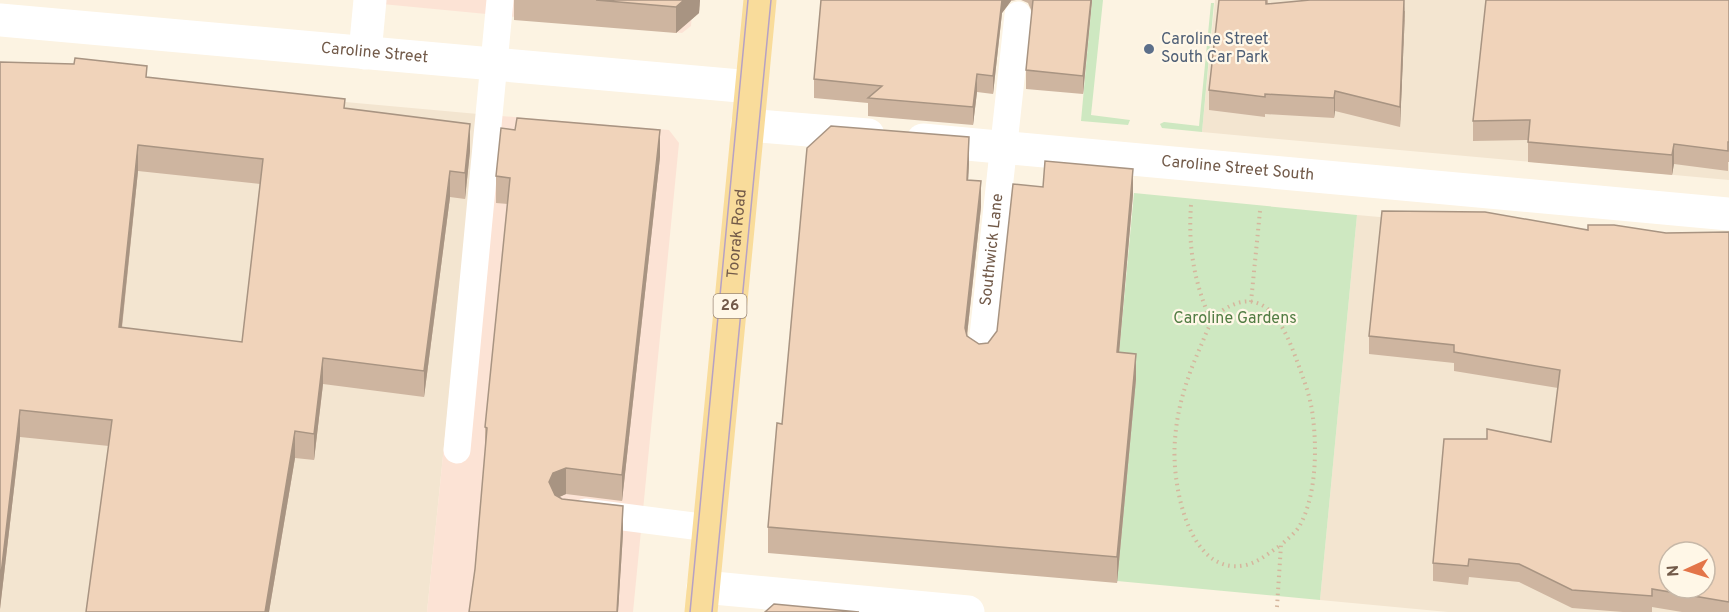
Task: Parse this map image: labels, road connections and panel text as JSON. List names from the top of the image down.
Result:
{
  "streets": {
    "main road": ["Toorak Road", "26"],
    "street": ["Caroline Street", "Caroline Street South"],
    "lane": ["Southwick Lane"]
  },
  "crossings": [
    ["Caroline Street", "Toorak Road"],
    ["Caroline Street South", "Toorak Road"],
    ["Caroline Street South", "Southwick Lane"]
  ],
  "parks": ["Caroline Gardens"],
  "places": ["Caroline Street South Car Park"],
  "north": "left"
}
